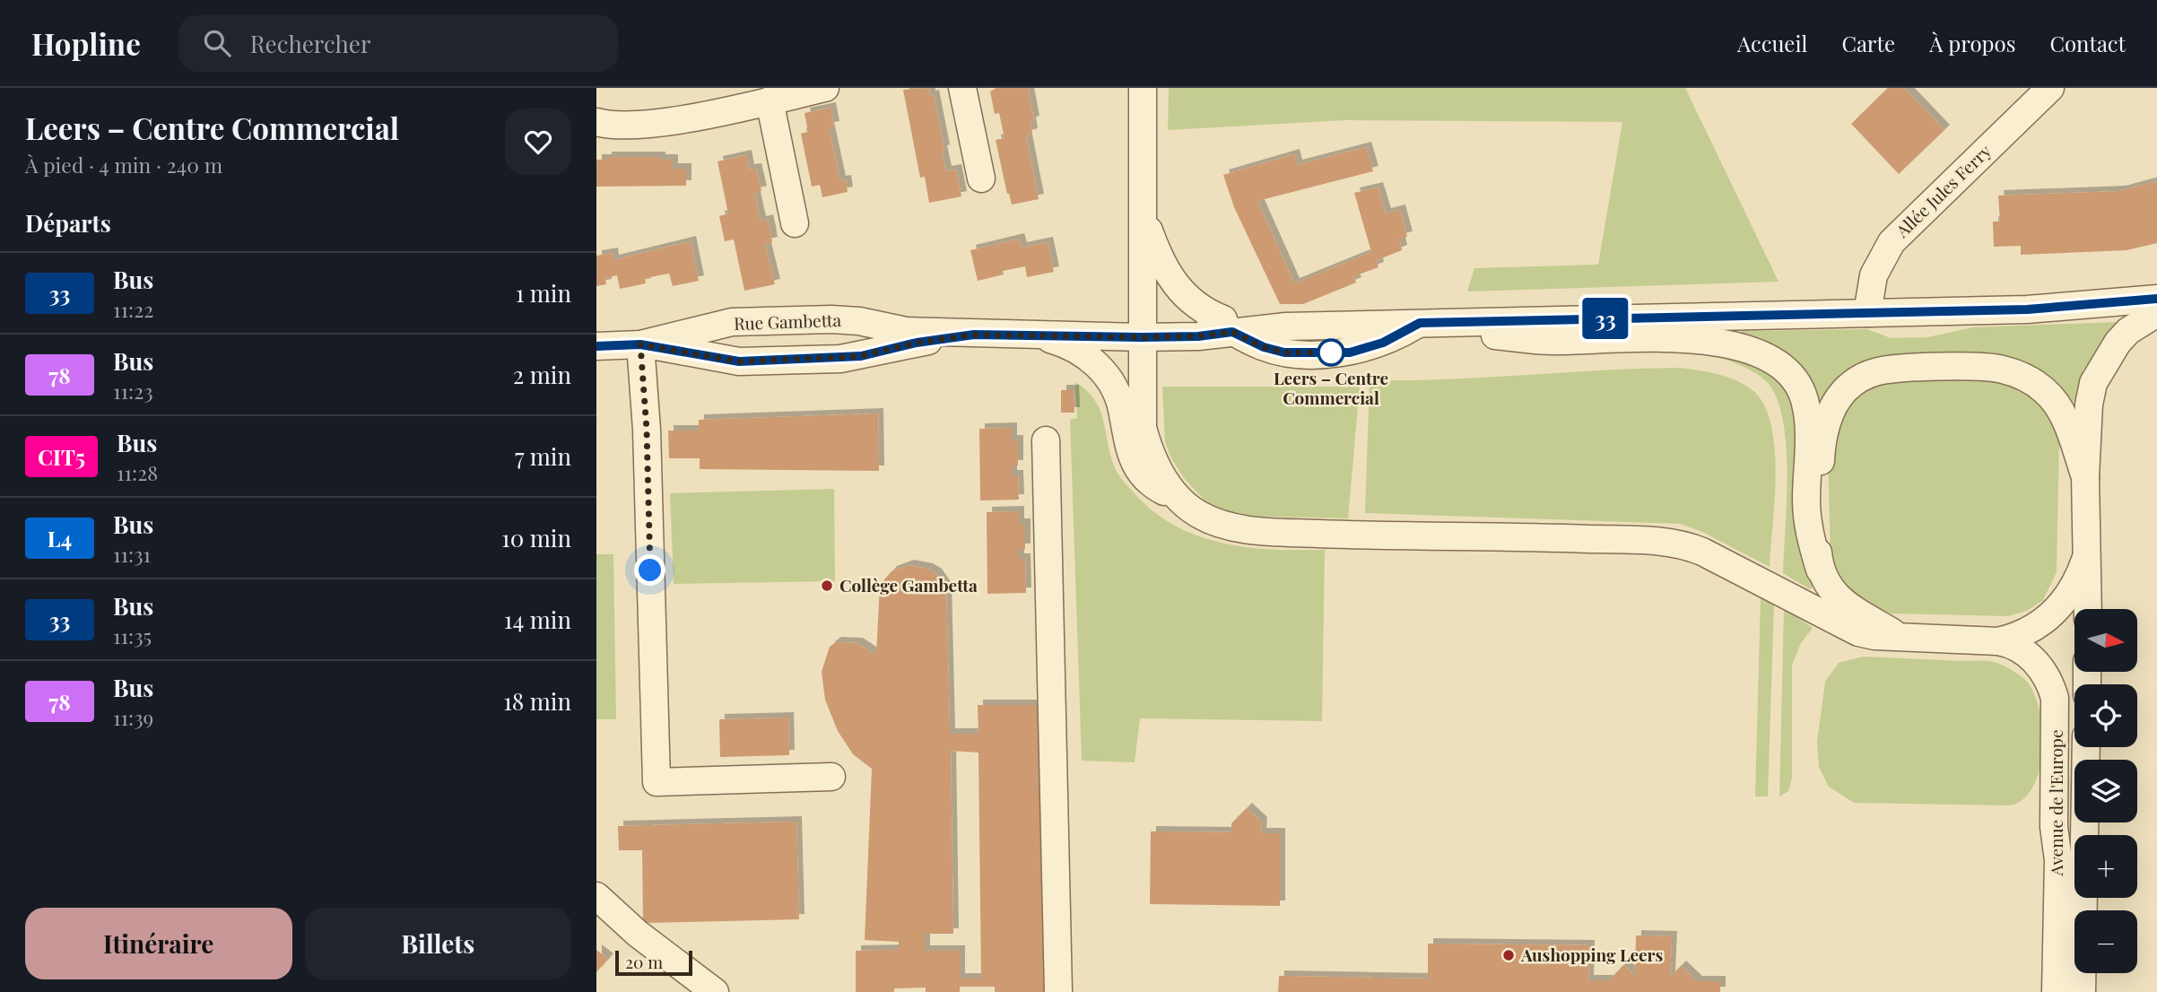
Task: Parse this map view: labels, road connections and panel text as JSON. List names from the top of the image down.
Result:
{
  "streets": {
    "street": ["Allée Jules Ferry", "Rue Gambetta", "Avenue de l'Europe"]
  },
  "crossings": [
    ["Allée Jules Ferry", "Rue Gambetta"]
  ],
  "places": ["Leers – Centre Commercial", "Collège Gambetta", "Aushopping Leers"],
  "lines": ["bus line 33"],
  "scale_bar": "20 m",
  "north": "right",
  "page": {
    "header": "Hopline",
    "search": "Rechercher",
    "nav": [
      "Accueil",
      "Carte",
      "À propos",
      "Contact"
    ],
    "heading": [
      ["Leers – Centre Commercial", "À pied · 4 min · 240 m"],
      "Départs"
    ],
    "on_map": "33",
    "list": [
      {
        "mark": "33",
        "name": "Bus",
        "note": "11:22",
        "value": "1 min"
      },
      {
        "mark": "78",
        "name": "Bus",
        "note": "11:23",
        "value": "2 min"
      },
      {
        "mark": "CIT5",
        "name": "Bus",
        "note": "11:28",
        "value": "7 min"
      },
      {
        "mark": "L4",
        "name": "Bus",
        "note": "11:31",
        "value": "10 min"
      },
      {
        "mark": "33",
        "name": "Bus",
        "note": "11:35",
        "value": "14 min"
      },
      {
        "mark": "78",
        "name": "Bus",
        "note": "11:39",
        "value": "18 min"
      }
    ],
    "map_buttons": ["+", "−"],
    "buttons": ["Itinéraire", "Billets"],
    "scale": "20 m"
  }
}
